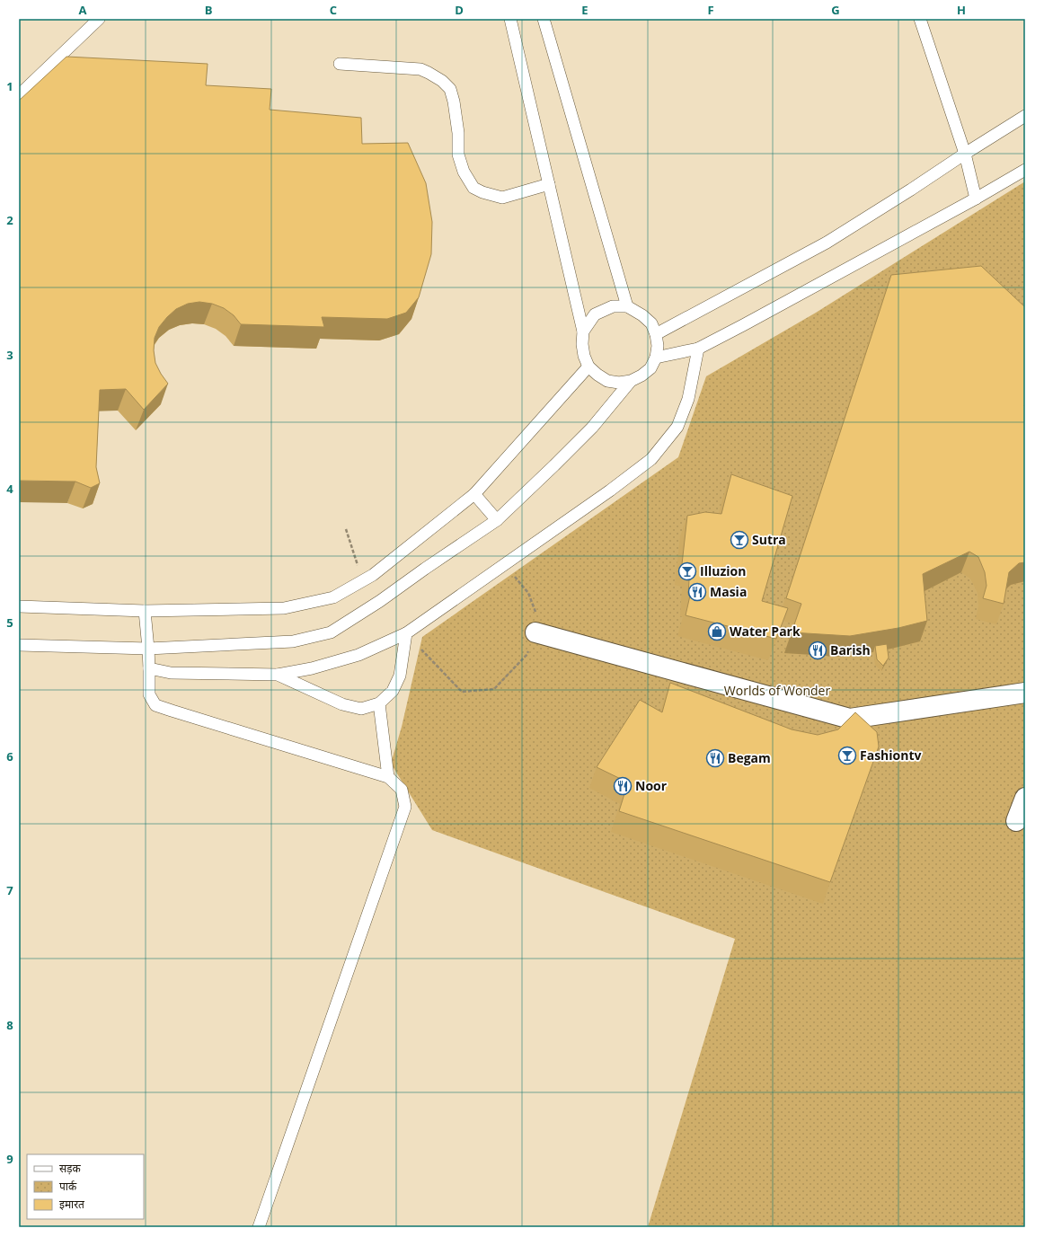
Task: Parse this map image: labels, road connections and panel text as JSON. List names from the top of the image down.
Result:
{
  "parks": ["Worlds of Wonder"],
  "places": {
    "bar": ["Sutra", "Illuzion", "Fashiontv"],
    "restaurant": [
      "Masia",
      "Barish",
      "Begam",
      "Noor"
    ],
    "shop": ["Water Park"]
  },
  "legend": ["सड़क", "पार्क", "इमारत"],
  "grid": {
    "columns": [
      "A",
      "B",
      "C",
      "D",
      "E",
      "F",
      "G",
      "H"
    ],
    "rows": [
      "1",
      "2",
      "3",
      "4",
      "5",
      "6",
      "7",
      "8",
      "9"
    ]
  }
}
